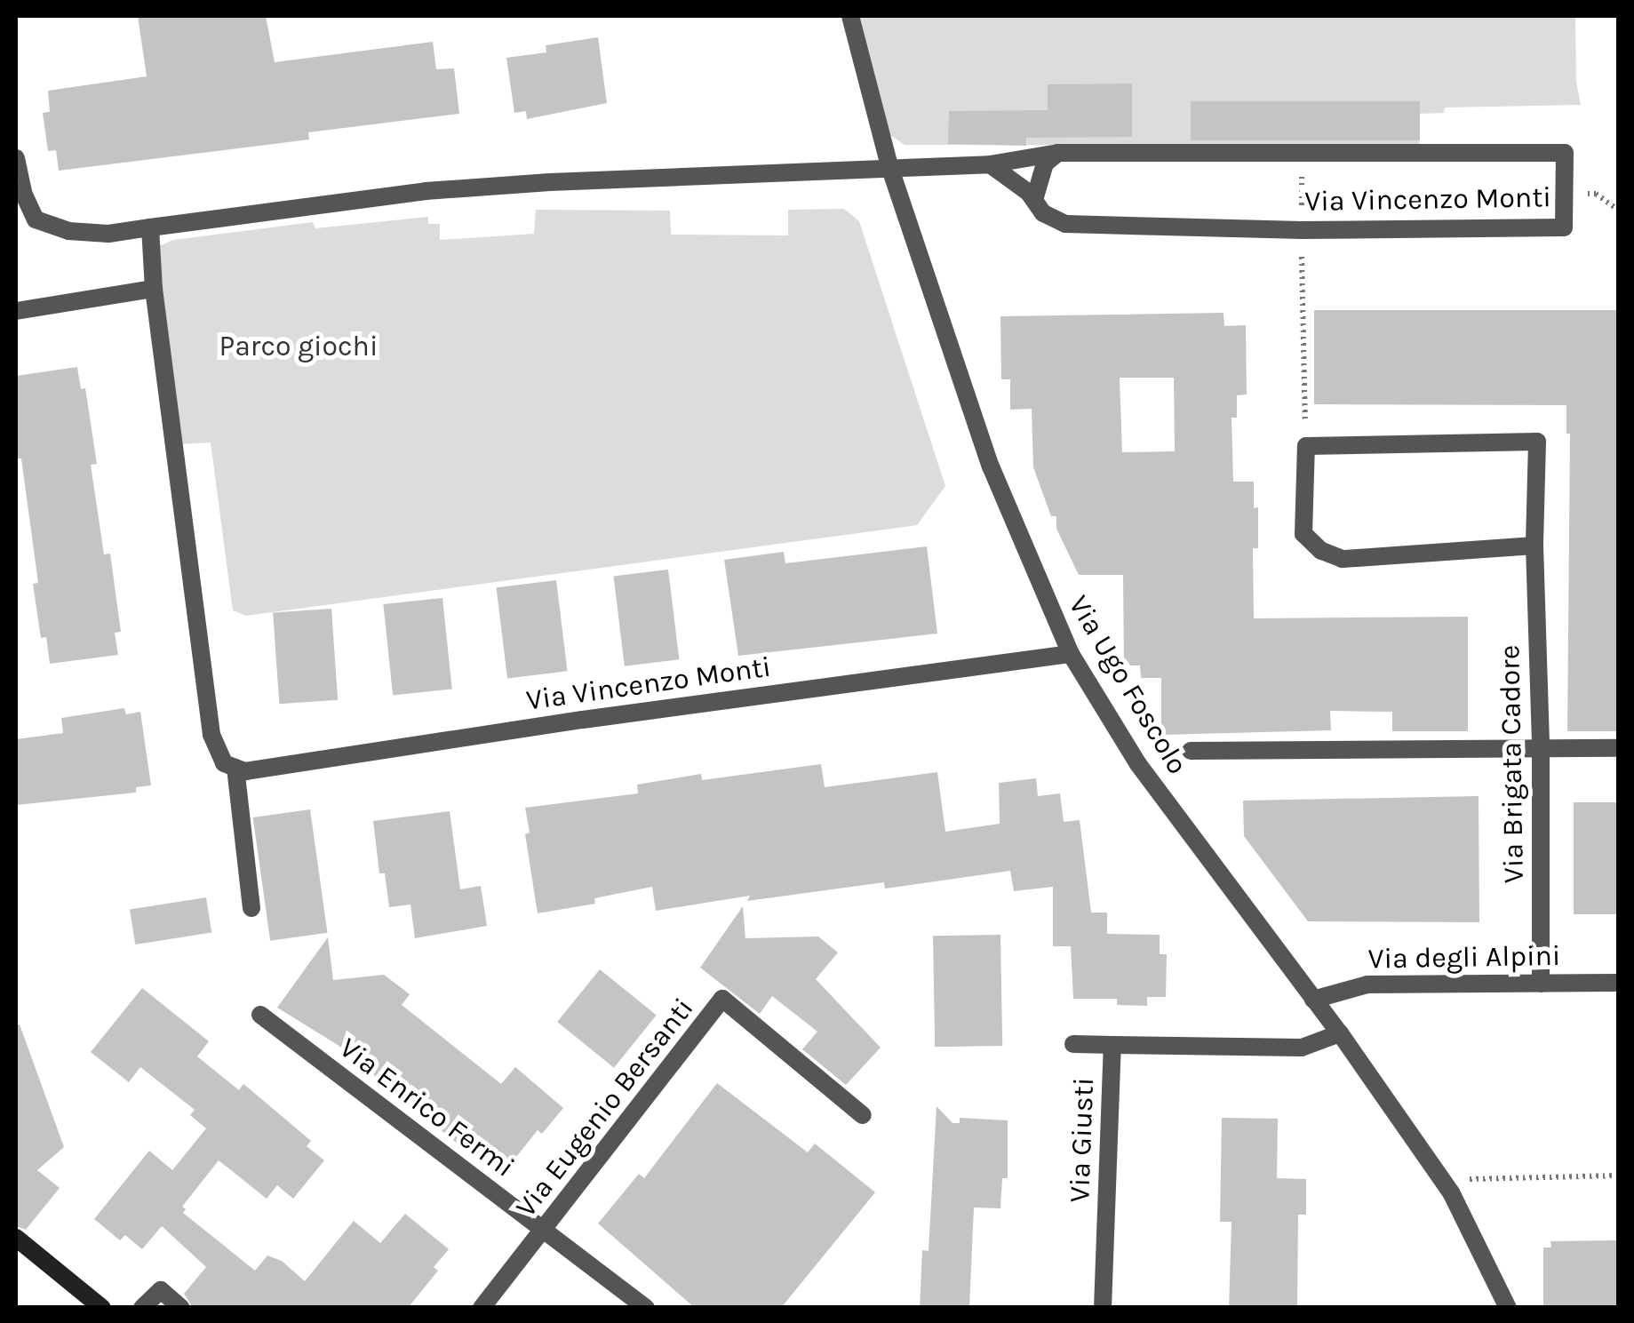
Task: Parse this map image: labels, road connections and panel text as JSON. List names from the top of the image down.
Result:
{
  "streets": {
    "street": [
      "Via Vincenzo Monti",
      "Via Ugo Foscolo",
      "Via Brigata Cadore",
      "Via degli Alpini",
      "Via Enrico Fermi",
      "Via Eugenio Bersanti",
      "Via Giusti"
    ]
  },
  "crossings": [
    ["Via Vincenzo Monti", "Via Ugo Foscolo"],
    ["Via Ugo Foscolo", "Via degli Alpini"],
    ["Via Ugo Foscolo", "Via Giusti"],
    ["Via Brigata Cadore", "Via degli Alpini"],
    ["Via Enrico Fermi", "Via Eugenio Bersanti"]
  ],
  "parks": ["Parco giochi"]
}
